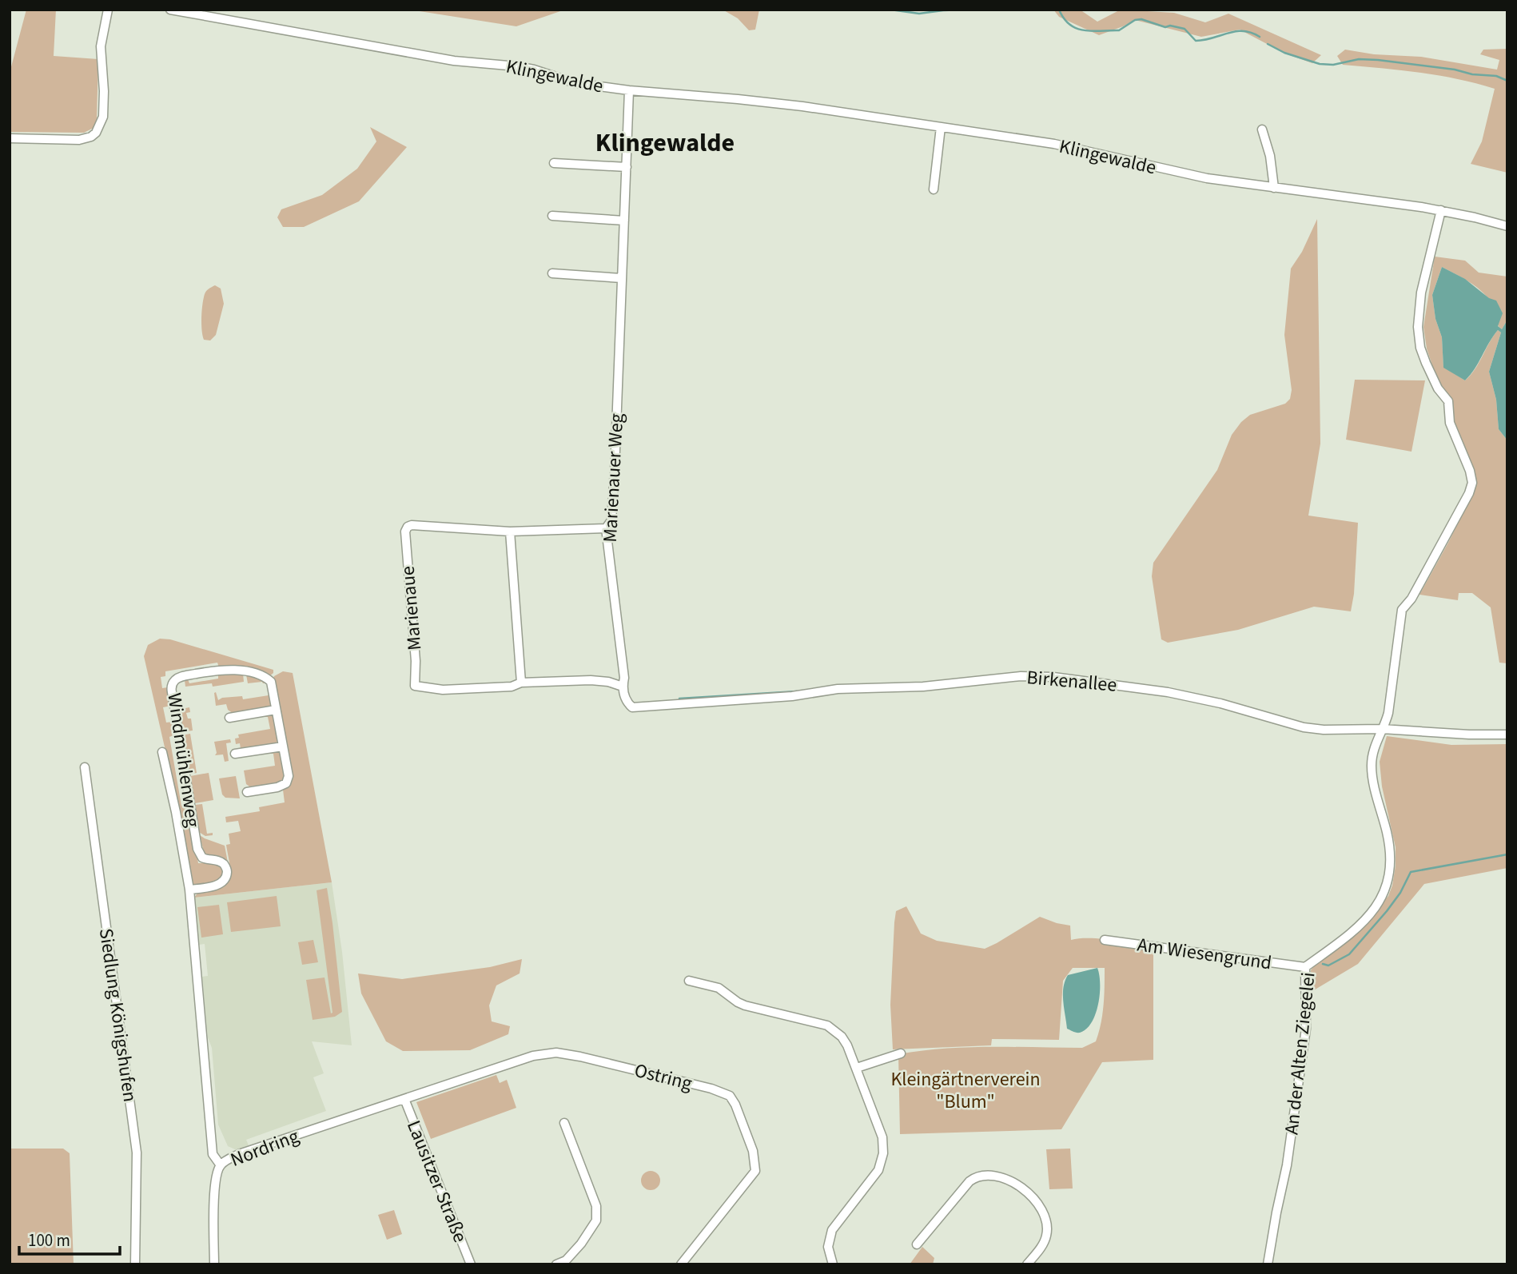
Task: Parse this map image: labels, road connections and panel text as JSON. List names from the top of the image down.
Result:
{
  "streets": {
    "street": [
      "Klingewalde",
      "Marienauer Weg",
      "Marienaue",
      "Birkenallee",
      "Windmühlenweg",
      "Am Wiesengrund",
      "Siedlung Königshufen",
      "An der Alten Ziegelei",
      "Ostring",
      "Nordring",
      "Lausitzer Straße"
    ]
  },
  "crossings": [
    ["Klingewalde", "Marienauer Weg"],
    ["Klingewalde", "An der Alten Ziegelei"],
    ["Marienauer Weg", "Marienaue"],
    ["Marienauer Weg", "Birkenallee"],
    ["Birkenallee", "An der Alten Ziegelei"],
    ["Windmühlenweg", "Nordring"],
    ["Am Wiesengrund", "An der Alten Ziegelei"],
    ["Ostring", "Nordring"],
    ["Ostring", "Lausitzer Straße"],
    ["Nordring", "Lausitzer Straße"]
  ],
  "districts": ["Klingewalde"],
  "parks": ["Kleingärtnerverein \"Blum\""],
  "scale_bar": "100 m"
}
